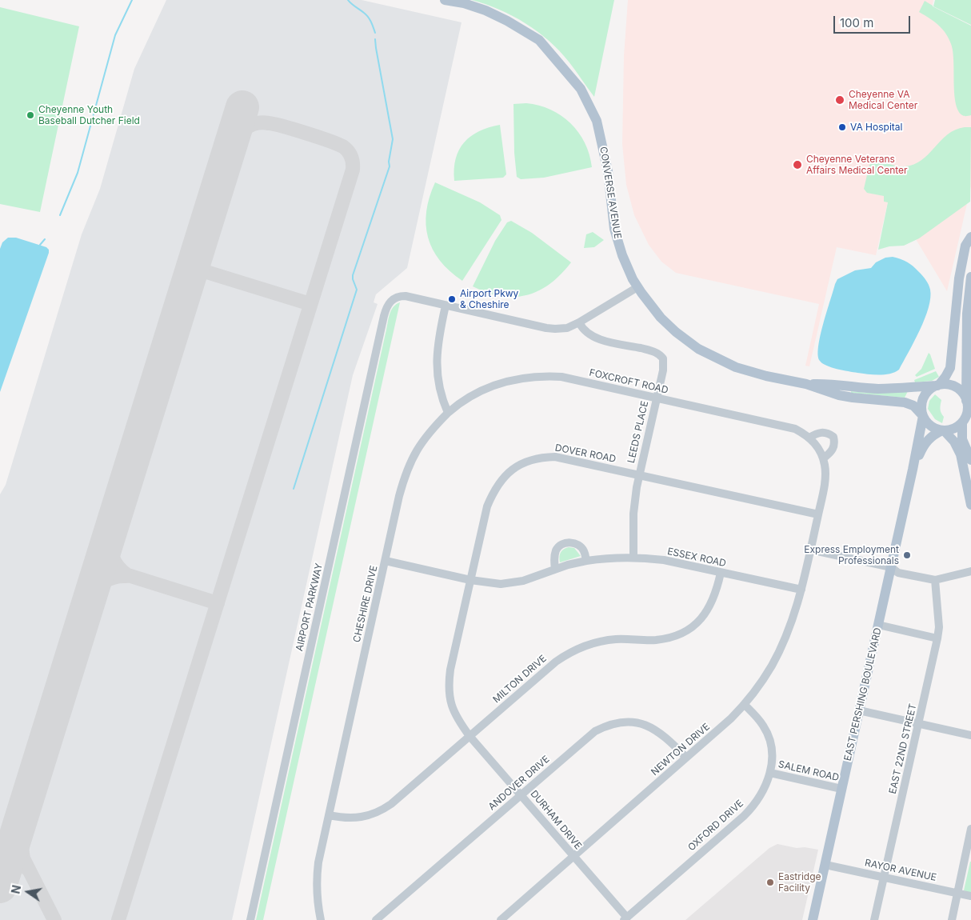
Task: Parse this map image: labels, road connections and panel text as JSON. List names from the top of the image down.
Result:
{
  "streets": {
    "main road": ["CONVERSE AVENUE", "EAST PERSHING BOULEVARD"],
    "street": [
      "FOXCROFT ROAD",
      "LEEDS PLACE",
      "DOVER ROAD",
      "ESSEX ROAD",
      "CHESHIRE DRIVE",
      "AIRPORT PARKWAY",
      "MILTON DRIVE",
      "EAST 22ND STREET",
      "NEWTON DRIVE",
      "SALEM ROAD",
      "ANDOVER DRIVE",
      "DURHAM DRIVE",
      "OXFORD DRIVE",
      "RAYOR AVENUE"
    ]
  },
  "crossings": [
    ["CONVERSE AVENUE", "EAST PERSHING BOULEVARD"],
    ["FOXCROFT ROAD", "LEEDS PLACE"],
    ["FOXCROFT ROAD", "DOVER ROAD"],
    ["FOXCROFT ROAD", "CHESHIRE DRIVE"],
    ["FOXCROFT ROAD", "NEWTON DRIVE"],
    ["LEEDS PLACE", "DOVER ROAD"],
    ["LEEDS PLACE", "ESSEX ROAD"],
    ["DOVER ROAD", "ESSEX ROAD"],
    ["DOVER ROAD", "MILTON DRIVE"],
    ["DOVER ROAD", "DURHAM DRIVE"],
    ["ESSEX ROAD", "CHESHIRE DRIVE"],
    ["ESSEX ROAD", "MILTON DRIVE"],
    ["ESSEX ROAD", "NEWTON DRIVE"],
    ["CHESHIRE DRIVE", "MILTON DRIVE"],
    ["MILTON DRIVE", "DURHAM DRIVE"],
    ["EAST PERSHING BOULEVARD", "SALEM ROAD"],
    ["EAST PERSHING BOULEVARD", "RAYOR AVENUE"],
    ["EAST 22ND STREET", "RAYOR AVENUE"],
    ["NEWTON DRIVE", "ANDOVER DRIVE"],
    ["NEWTON DRIVE", "DURHAM DRIVE"],
    ["NEWTON DRIVE", "OXFORD DRIVE"],
    ["SALEM ROAD", "OXFORD DRIVE"],
    ["ANDOVER DRIVE", "DURHAM DRIVE"],
    ["DURHAM DRIVE", "OXFORD DRIVE"]
  ],
  "places": [
    "Cheyenne VA Medical Center",
    "Cheyenne Youth Baseball Dutcher Field",
    "VA Hospital",
    "Cheyenne Veterans Affairs Medical Center",
    "Airport Pkwy & Cheshire",
    "Express Employment Professionals",
    "Eastridge Facility"
  ],
  "scale_bar": "100 m",
  "north": "left"
}
